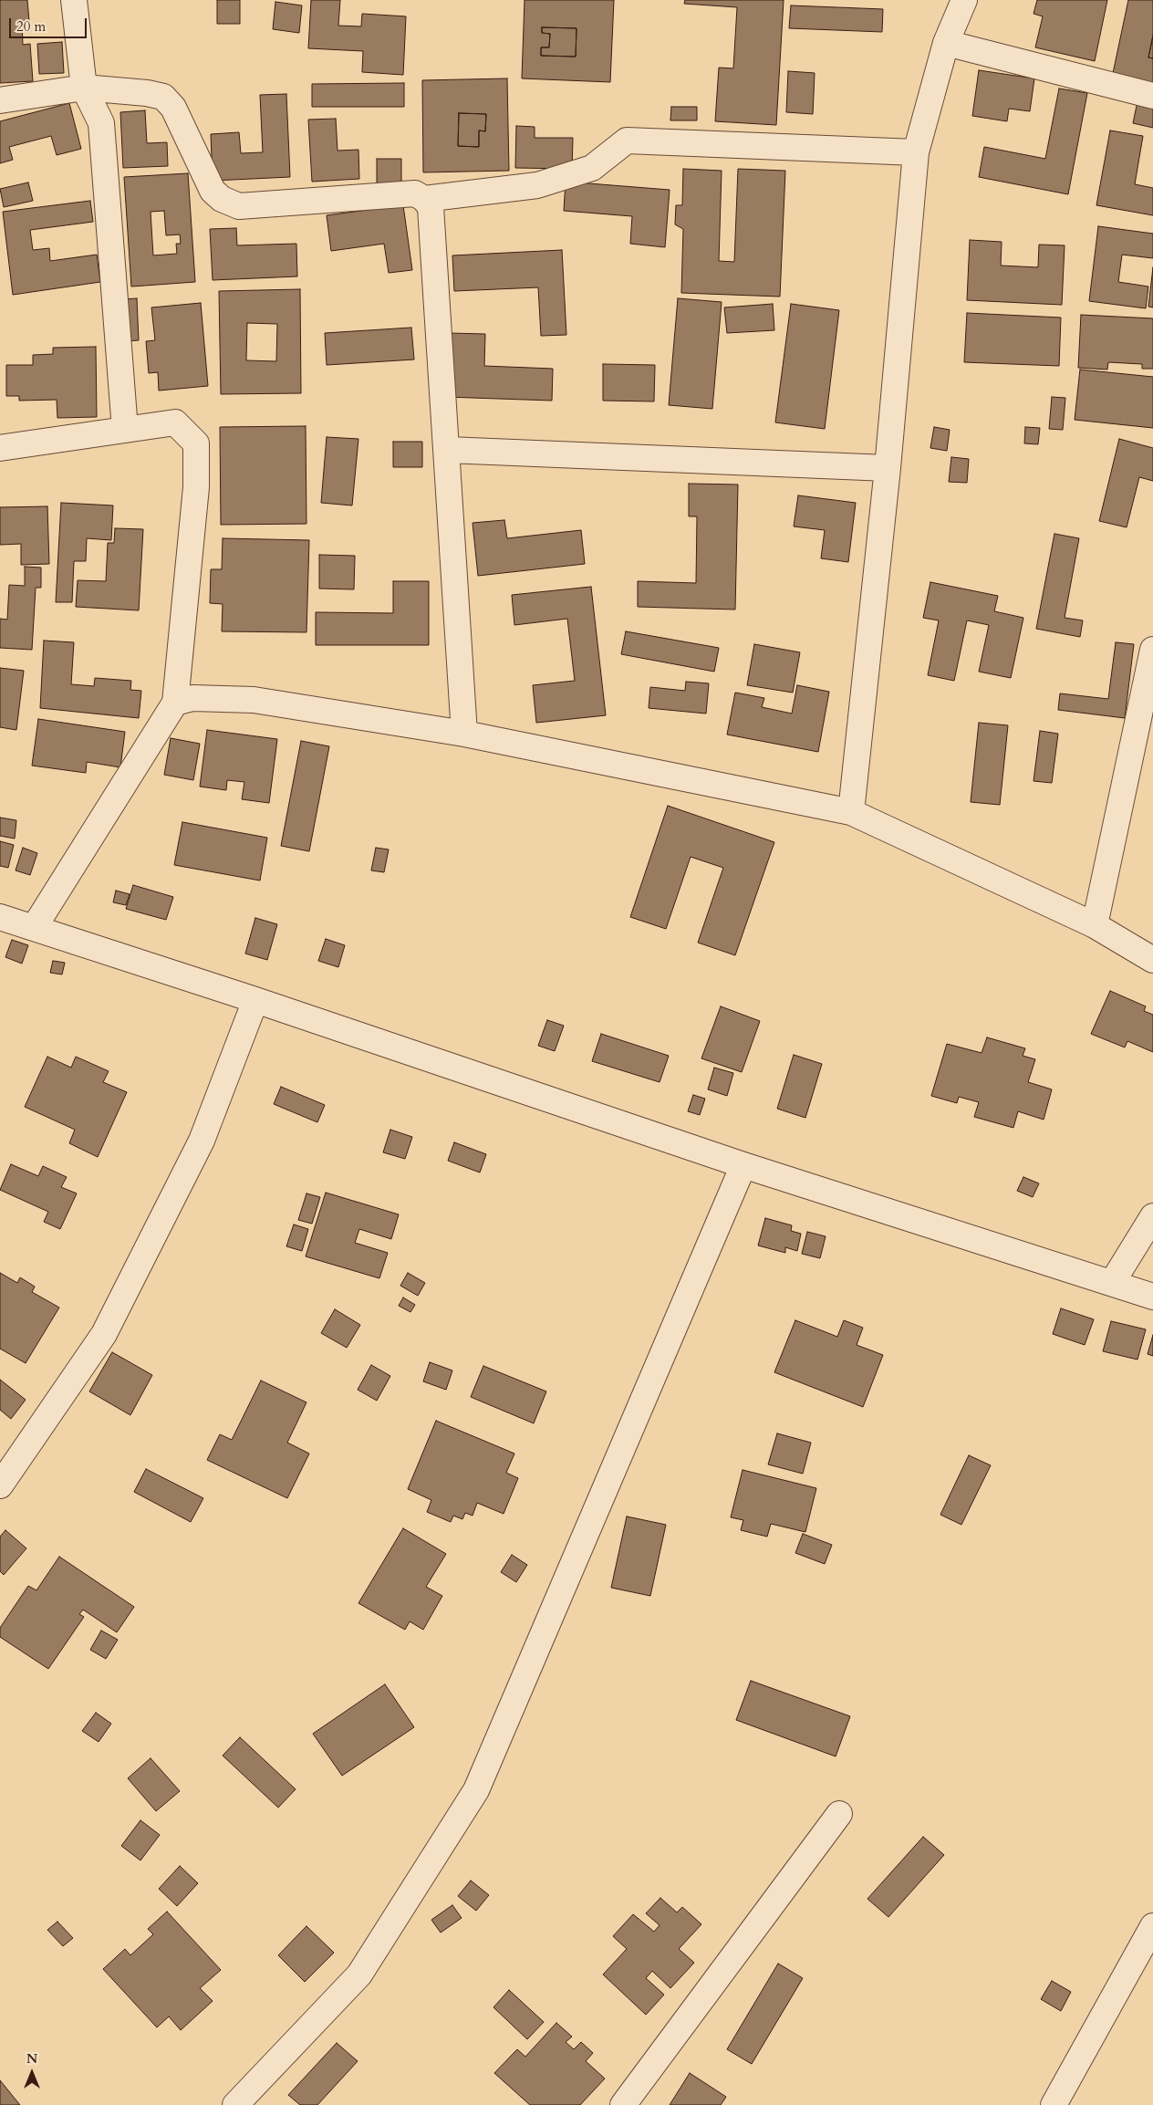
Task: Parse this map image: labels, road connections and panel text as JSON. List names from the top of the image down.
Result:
{
  "scale_bar": "20 m",
  "north": "top"
}
